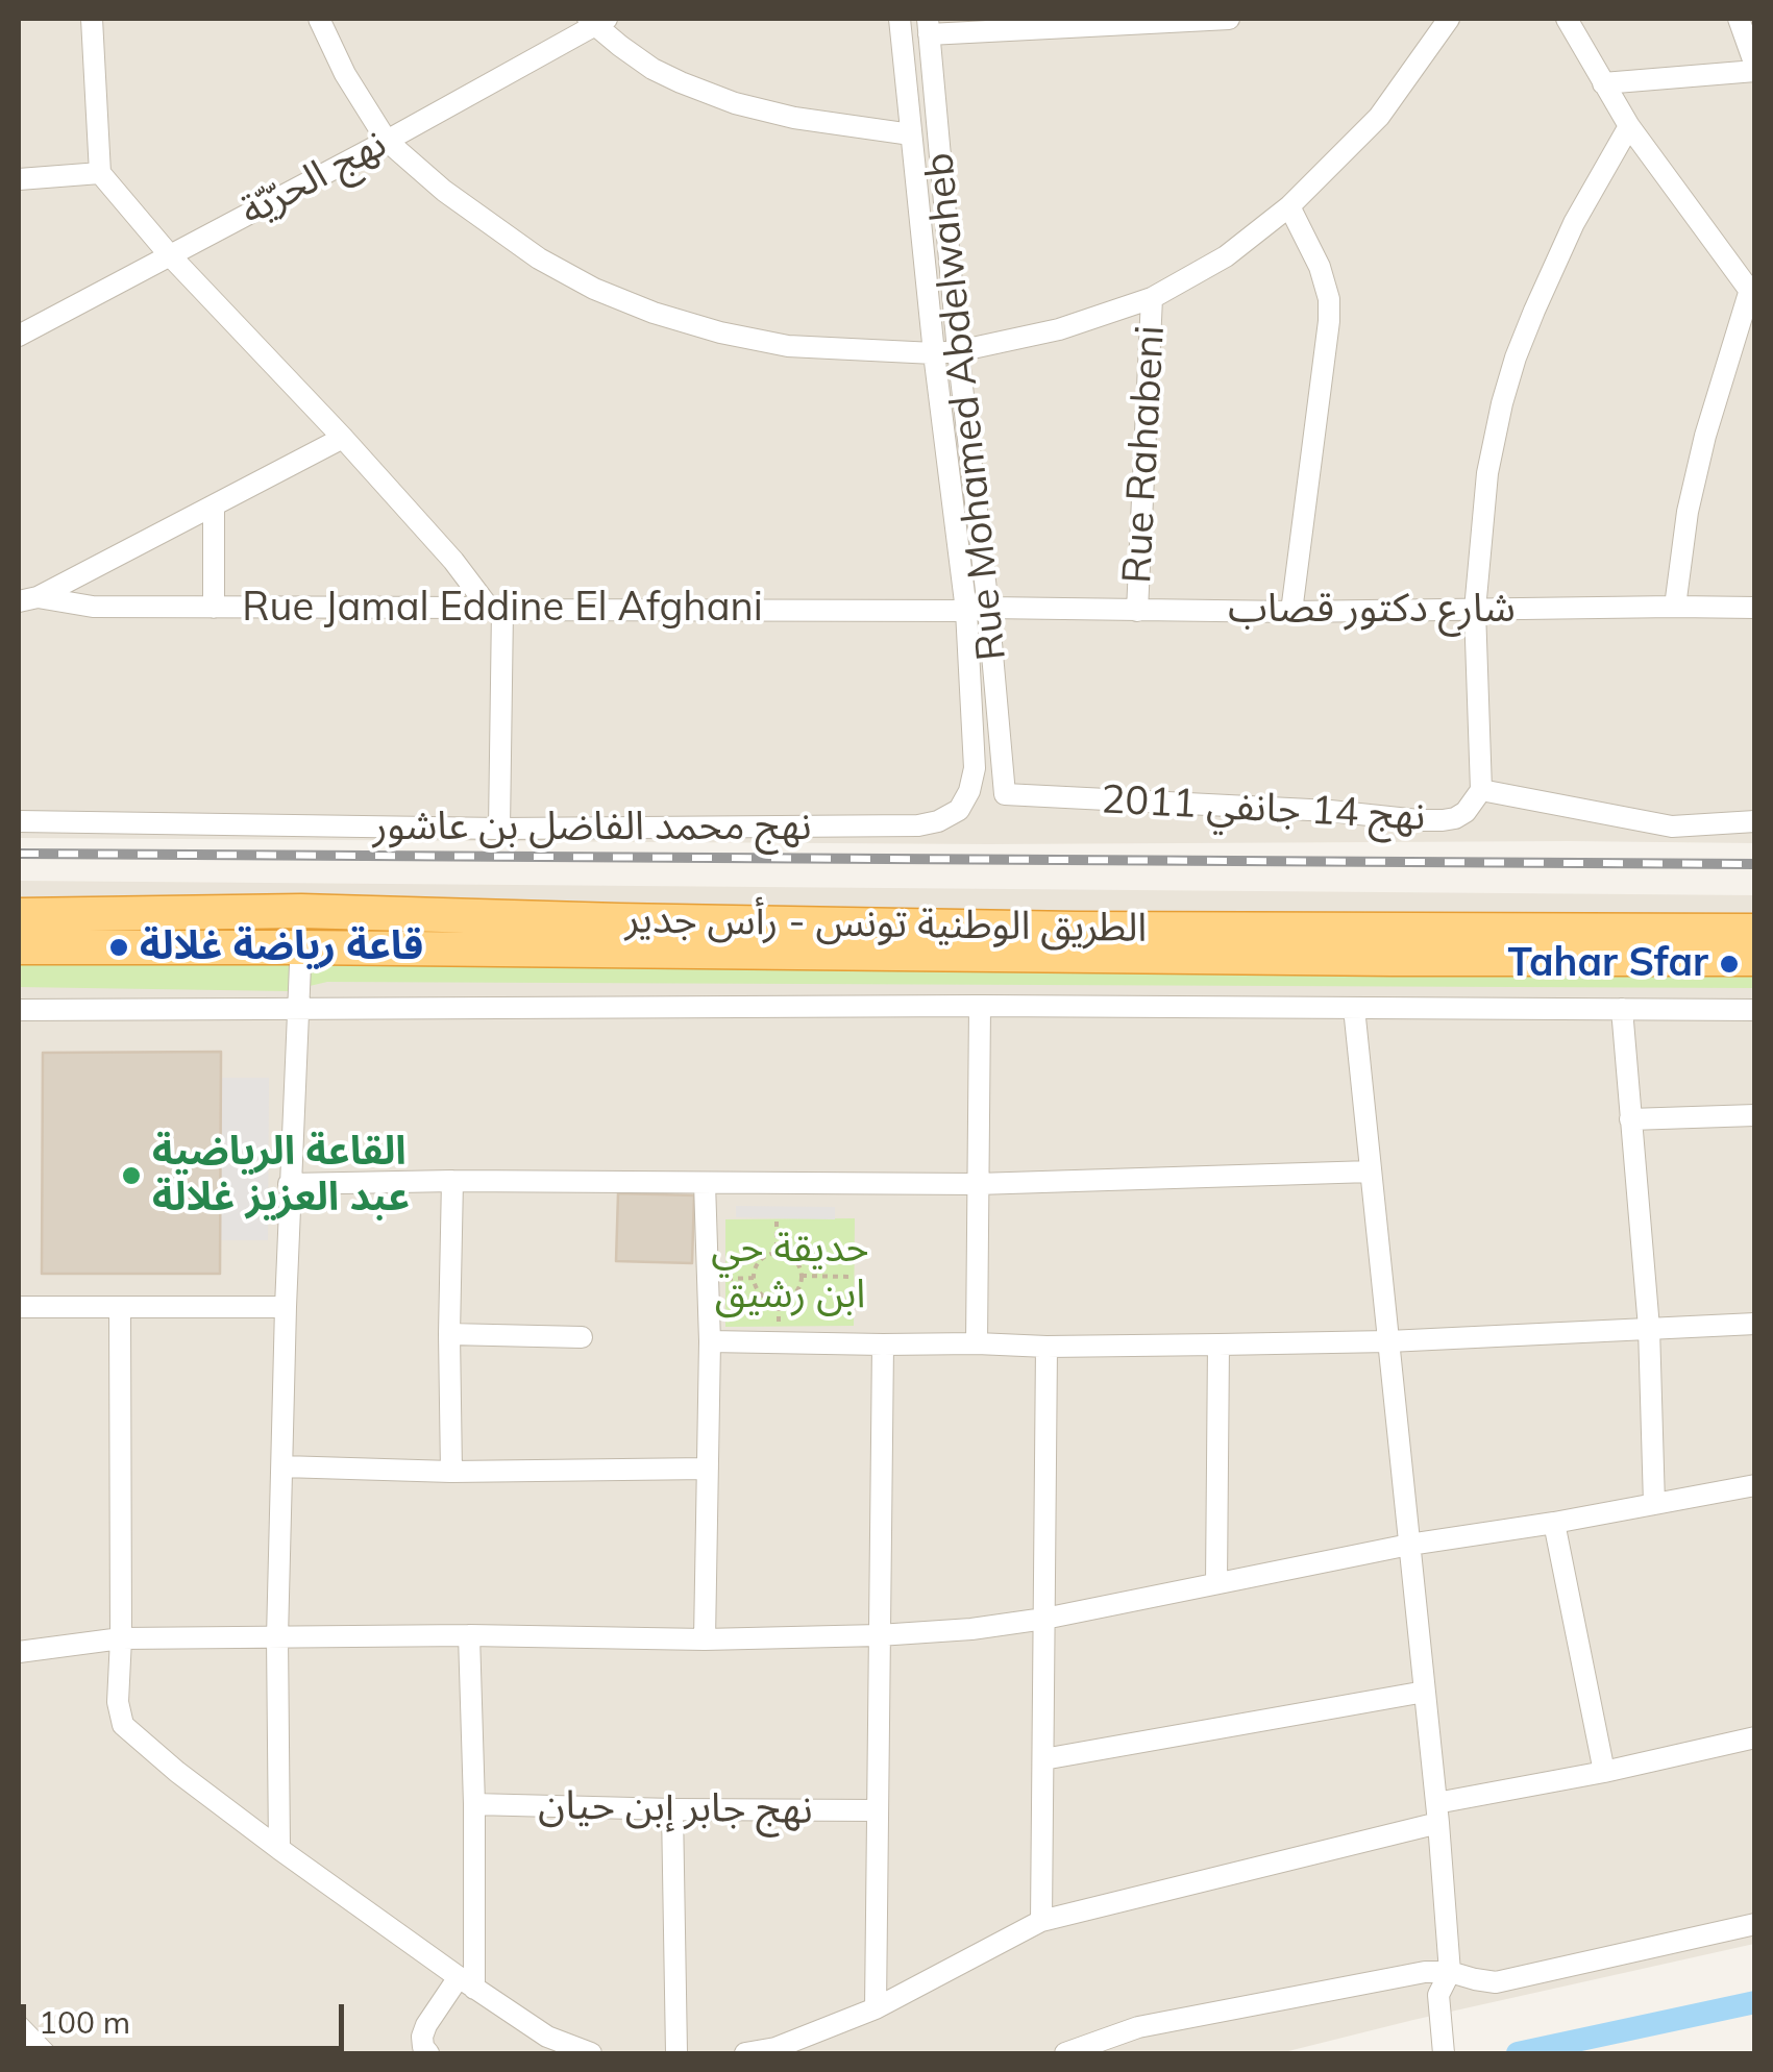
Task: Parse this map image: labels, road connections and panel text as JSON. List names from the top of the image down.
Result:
{
  "streets": {
    "highway": ["الطريق الوطنية تونس - رأس جدير"],
    "street": [
      "نهج الحرّيّة",
      "Rue Mohamed Abdelwaheb",
      "Rue Rahabeni",
      "Rue Jamal Eddine El Afghani",
      "شارع دكتور قصاب",
      "نهج 14 جانفي 2011",
      "نهج محمد الفاضل بن عاشور",
      "نهج جابر إبن حيان"
    ]
  },
  "crossings": [
    ["Rue Mohamed Abdelwaheb", "Rue Jamal Eddine El Afghani"],
    ["Rue Mohamed Abdelwaheb", "شارع دكتور قصاب"],
    ["Rue Mohamed Abdelwaheb", "نهج 14 جانفي 2011"],
    ["Rue Mohamed Abdelwaheb", "نهج محمد الفاضل بن عاشور"],
    ["Rue Rahabeni", "شارع دكتور قصاب"],
    ["Rue Jamal Eddine El Afghani", "شارع دكتور قصاب"],
    ["Rue Jamal Eddine El Afghani", "نهج محمد الفاضل بن عاشور"],
    ["شارع دكتور قصاب", "نهج محمد الفاضل بن عاشور"]
  ],
  "parks": ["حديقة حي ابن رشيق"],
  "places": ["قاعة رياضة غلالة", "Tahar Sfar", "القاعة الرياضية عبد العزيز غلالة"],
  "scale_bar": "100 m"
}
